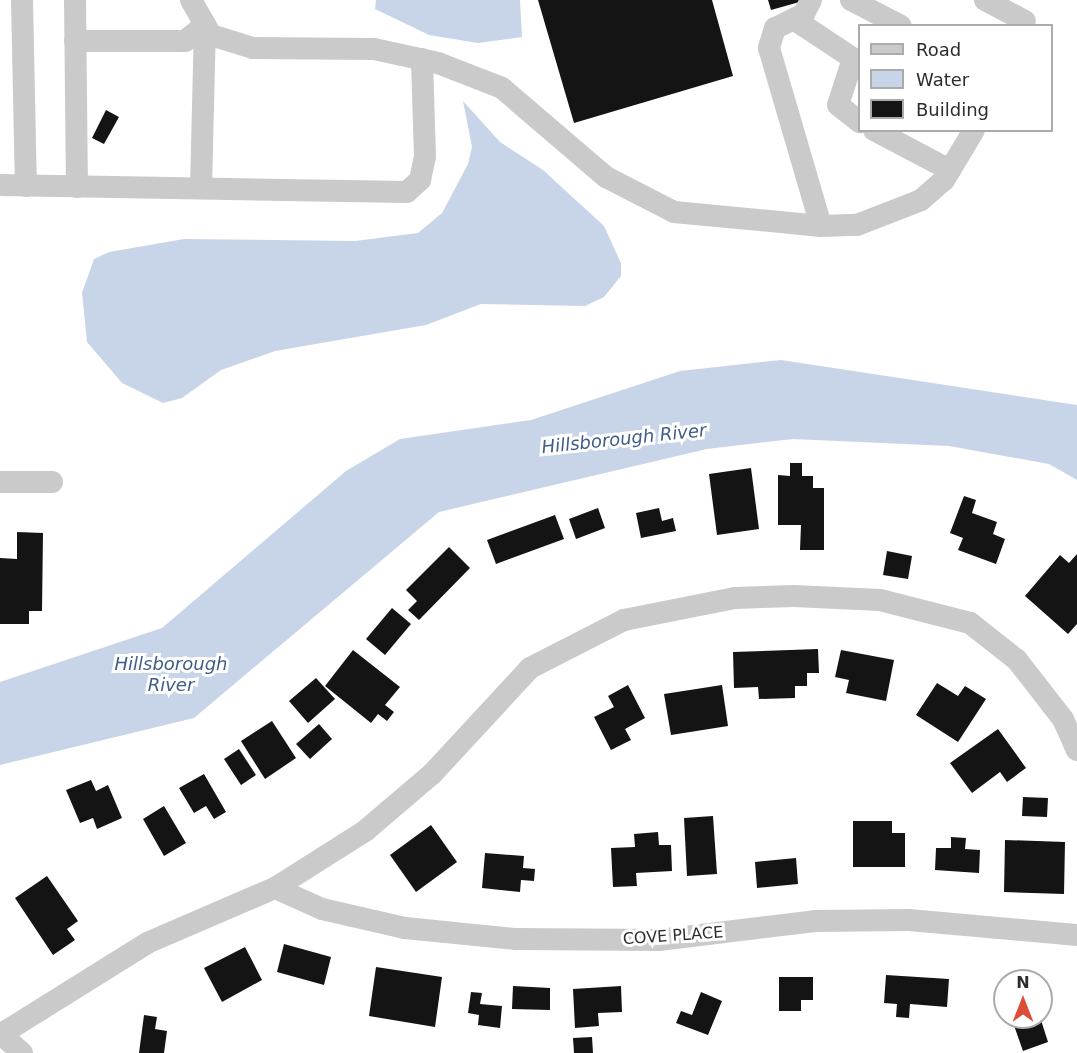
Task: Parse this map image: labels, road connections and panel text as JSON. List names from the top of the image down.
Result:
{
  "streets": {
    "street": ["COVE PLACE"]
  },
  "water": ["Hillsborough River"],
  "legend": ["Road", "Water", "Building"],
  "north": "top"
}
